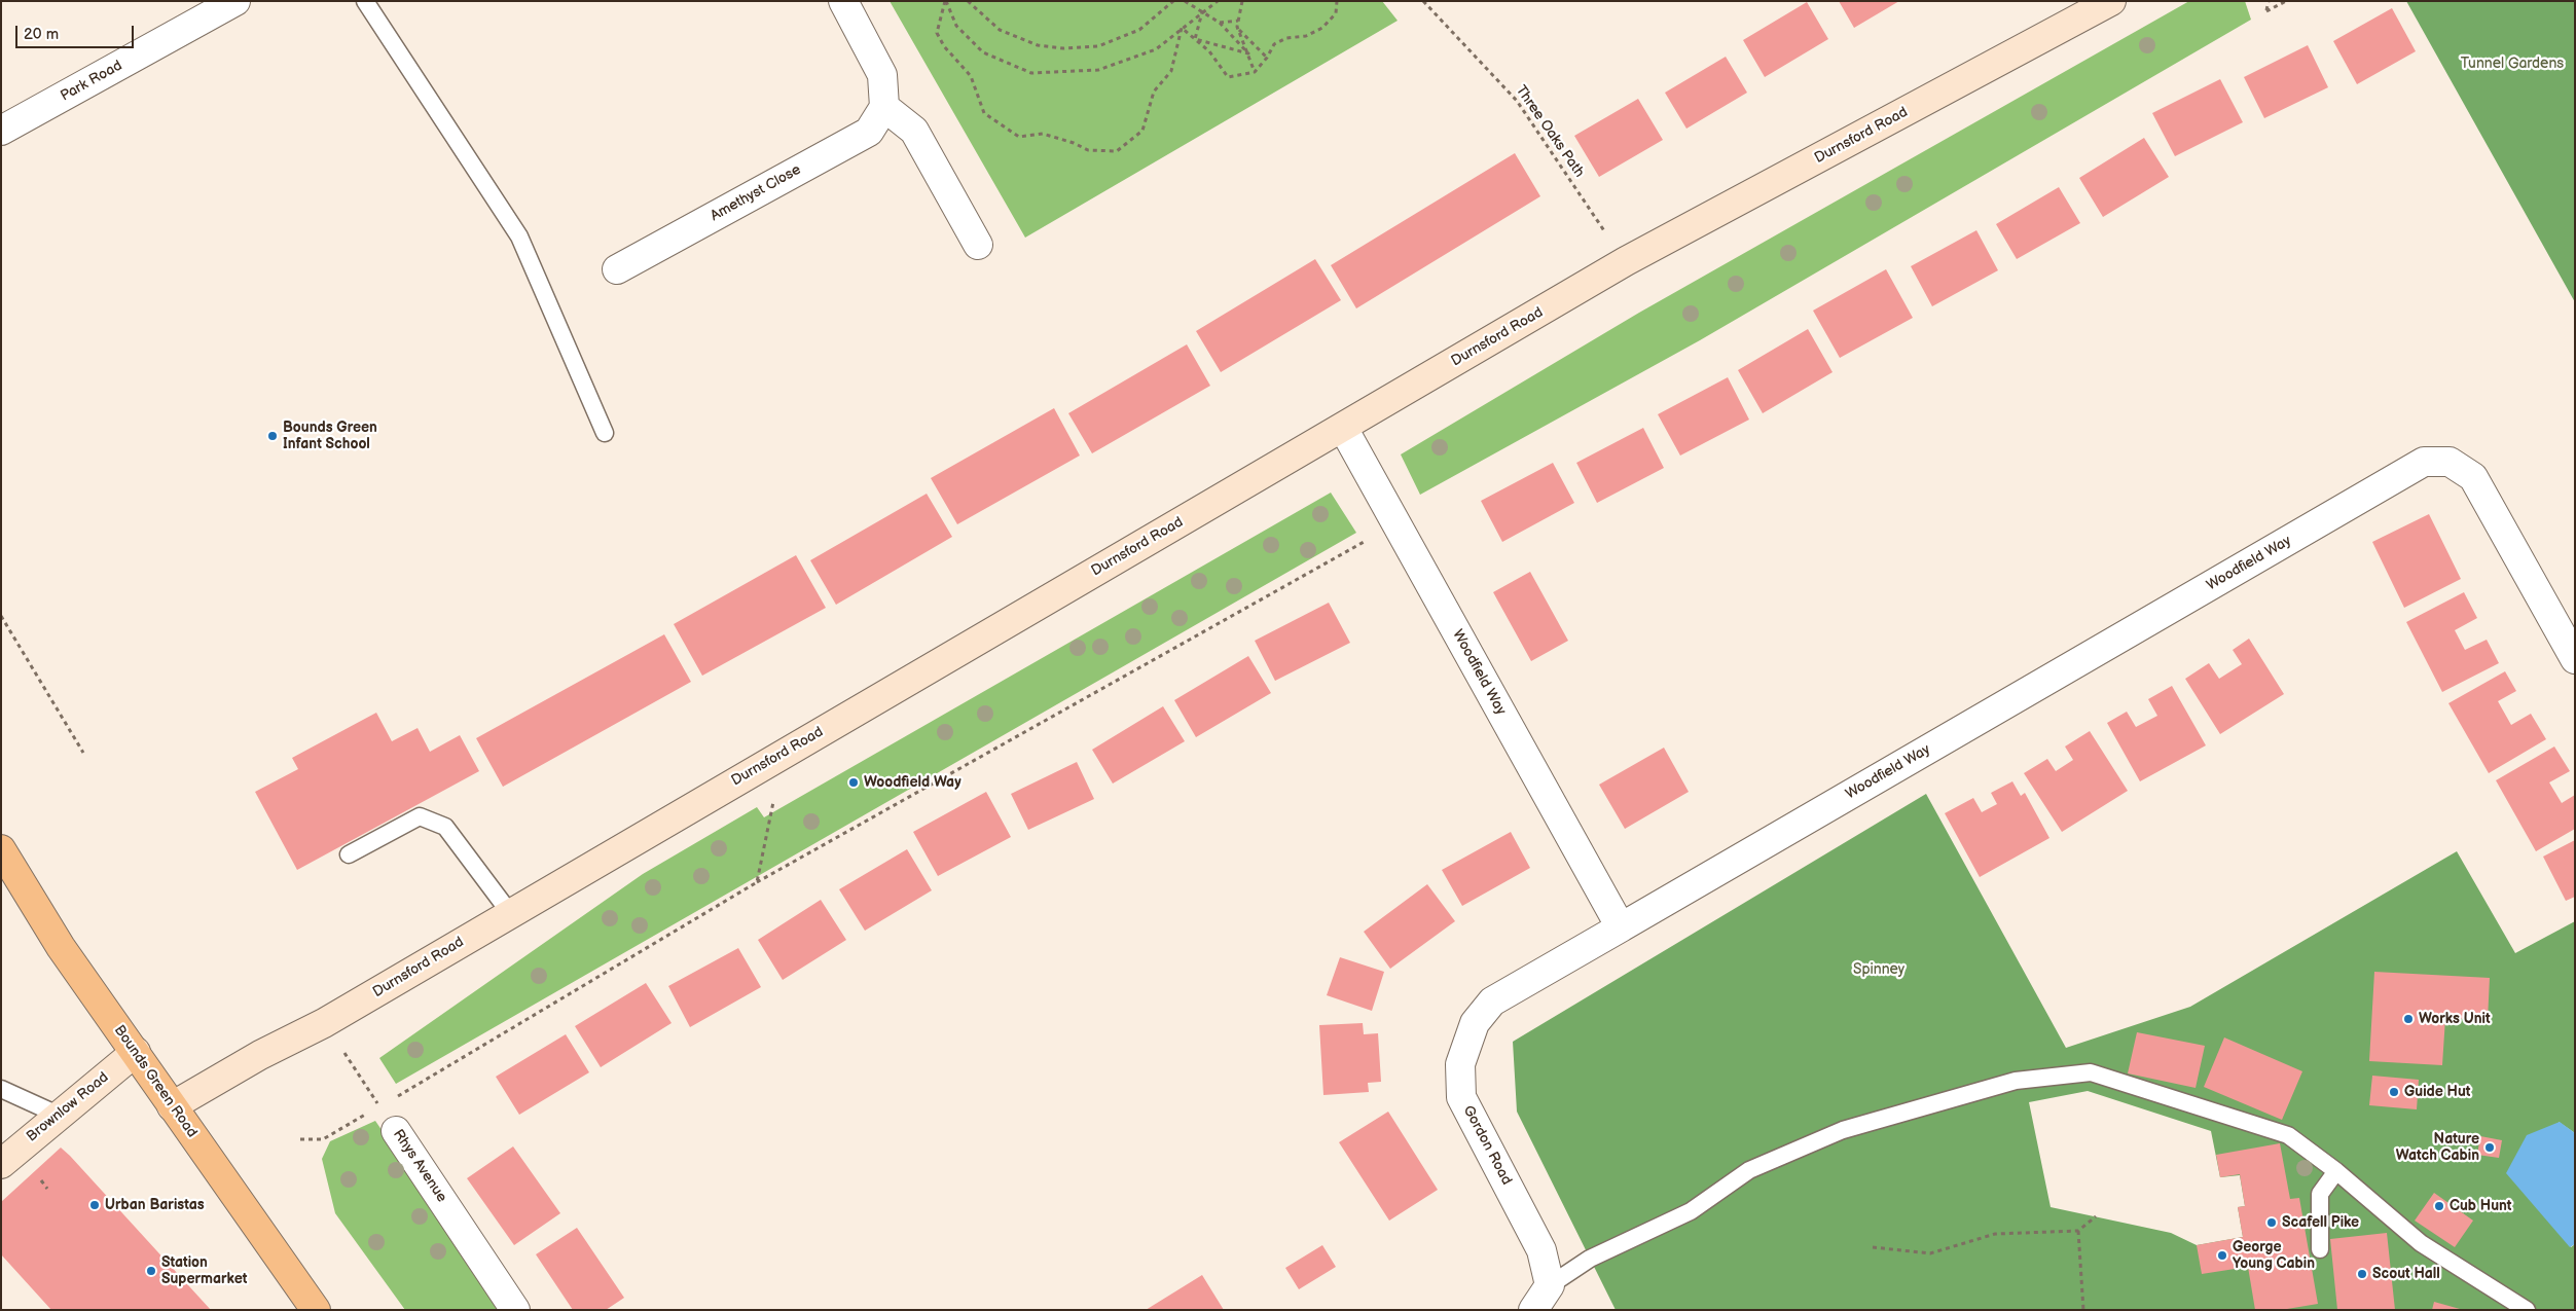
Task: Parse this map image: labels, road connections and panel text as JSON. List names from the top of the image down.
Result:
{
  "streets": {
    "main road": ["Durnsford Road", "Bounds Green Road", "Brownlow Road"],
    "street": [
      "Park Road",
      "Amethyst Close",
      "Woodfield Way",
      "Gordon Road",
      "Rhys Avenue"
    ],
    "path": ["Three Oaks Path"]
  },
  "crossings": [
    ["Three Oaks Path", "Durnsford Road"],
    ["Durnsford Road", "Woodfield Way"],
    ["Durnsford Road", "Bounds Green Road"],
    ["Durnsford Road", "Rhys Avenue"],
    ["Woodfield Way", "Gordon Road"],
    ["Bounds Green Road", "Brownlow Road"]
  ],
  "parks": ["Tunnel Gardens", "Spinney"],
  "places": [
    "Bounds Green Infant School",
    "Woodfield Way",
    "Works Unit",
    "Guide Hut",
    "Nature Watch Cabin",
    "Urban Baristas",
    "Cub Hunt",
    "Scafell Pike",
    "George Young Cabin",
    "Station Supermarket",
    "Scout Hall"
  ],
  "scale_bar": "20 m"
}
